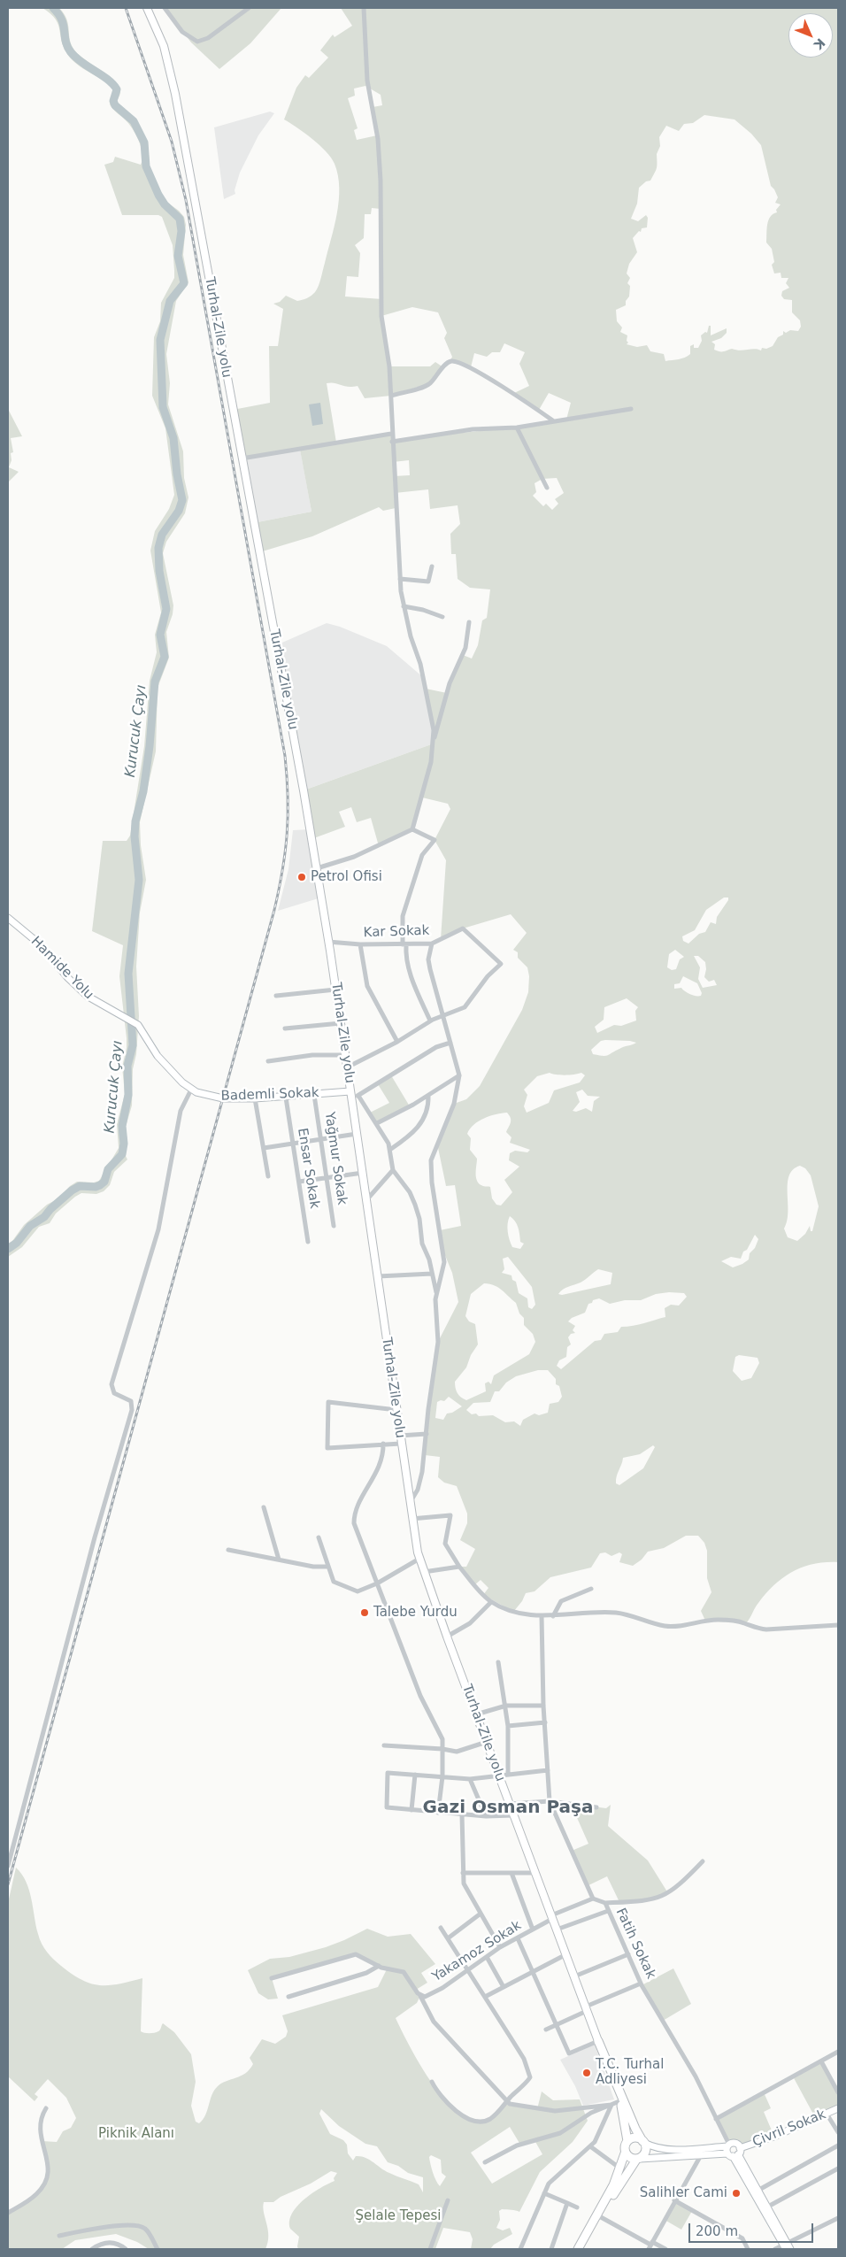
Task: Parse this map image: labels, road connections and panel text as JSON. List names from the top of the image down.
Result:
{
  "streets": {
    "main road": ["Turhal-Zile yolu"],
    "street": [
      "Kar Sokak",
      "Hamide Yolu",
      "Bademli Sokak",
      "Yağmur Sokak",
      "Ensar Sokak",
      "Fatih Sokak",
      "Yakamoz Sokak",
      "Çivril Sokak"
    ]
  },
  "crossings": [
    ["Turhal-Zile yolu", "Kar Sokak"],
    ["Turhal-Zile yolu", "Bademli Sokak"],
    ["Turhal-Zile yolu", "Yakamoz Sokak"],
    ["Hamide Yolu", "Bademli Sokak"],
    ["Bademli Sokak", "Yağmur Sokak"],
    ["Bademli Sokak", "Ensar Sokak"],
    ["Fatih Sokak", "Yakamoz Sokak"]
  ],
  "districts": ["Gazi Osman Paşa"],
  "water": ["Kurucuk Çayı"],
  "parks": ["Piknik Alanı", "Şelale Tepesi"],
  "places": [
    "Petrol Ofisi",
    "Talebe Yurdu",
    "T.C. Turhal Adliyesi",
    "Salihler Cami"
  ],
  "scale_bar": "200 m",
  "north": "bottom right"
}
